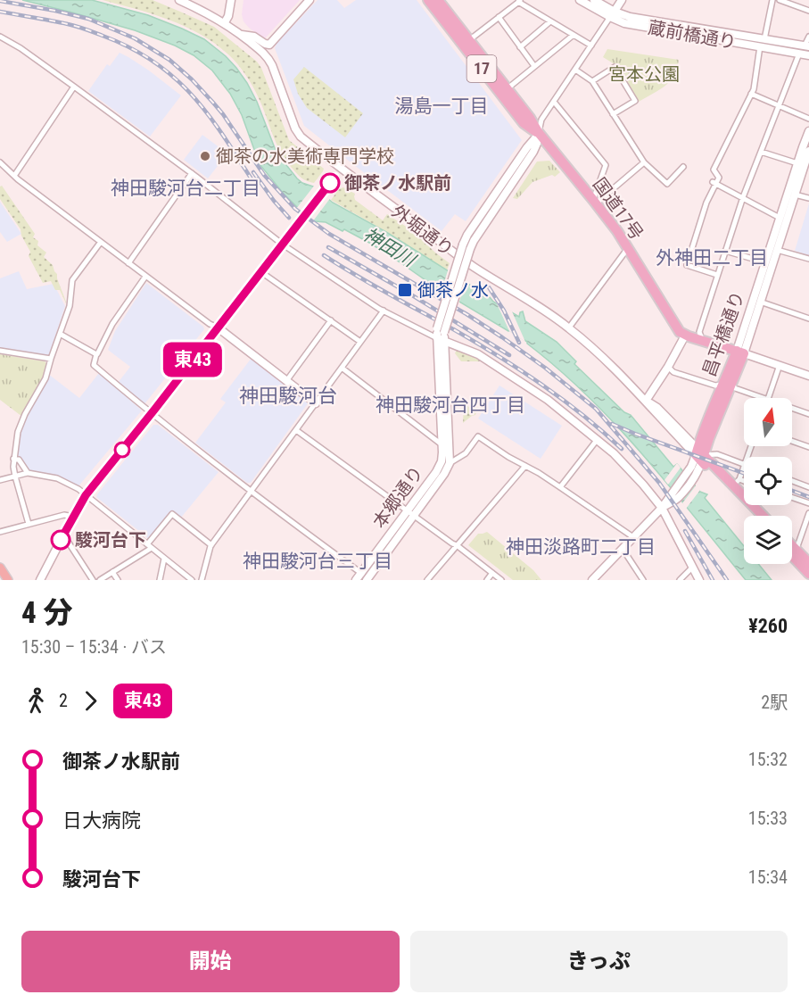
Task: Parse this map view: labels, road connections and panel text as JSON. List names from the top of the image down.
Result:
{
  "streets": {
    "highway": ["17", "国道17号", "昌平橋通り"],
    "main road": ["蔵前橋通り", "外堀通り", "本郷通り"]
  },
  "crossings": [
    ["17", "国道17号"],
    ["外堀通り", "昌平橋通り"]
  ],
  "districts": [
    "湯島一丁目",
    "神田駿河台二丁目",
    "外神田二丁目",
    "神田駿河台",
    "神田駿河台四丁目",
    "神田淡路町二丁目",
    "神田駿河台三丁目"
  ],
  "water": ["神田川"],
  "parks": ["宮本公園"],
  "places": {
    "other": ["御茶の水美術専門学校", "御茶ノ水駅前", "駿河台下"],
    "transit": ["御茶ノ水"]
  },
  "lines": ["bus line 東43"],
  "north": "top",
  "page": {
    "on_map": "東43",
    "heading": ["4 分", "15:30 – 15:34 · バス", "¥260"],
    "legs": ["2", "東43", "2駅"],
    "list": [
      {
        "name": "御茶ノ水駅前",
        "value": "15:32"
      },
      {
        "name": "日大病院",
        "value": "15:33"
      },
      {
        "name": "駿河台下",
        "value": "15:34"
      }
    ],
    "buttons": ["開始", "きっぷ"]
  }
}
